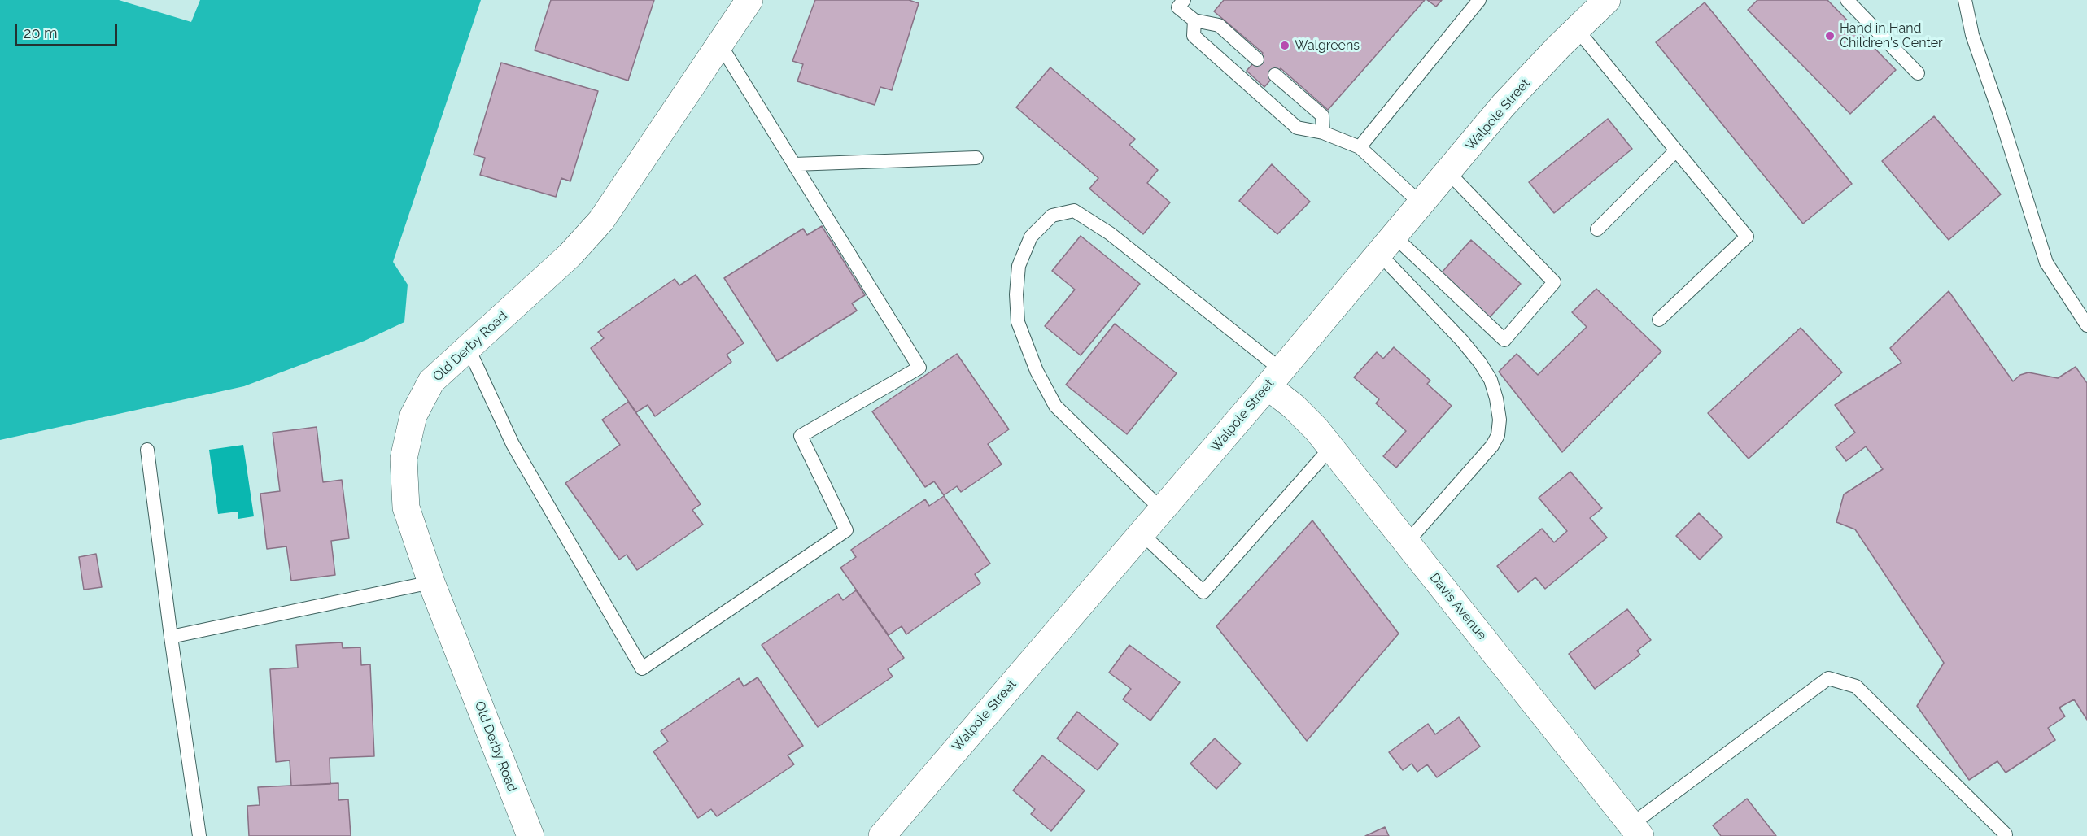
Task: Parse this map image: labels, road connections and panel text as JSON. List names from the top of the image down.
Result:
{
  "streets": {
    "street": ["Walpole Street", "Old Derby Road", "Davis Avenue"]
  },
  "crossings": [
    ["Walpole Street", "Davis Avenue"]
  ],
  "places": ["Hand in Hand Children's Center", "Walgreens"],
  "scale_bar": "20 m"
}
